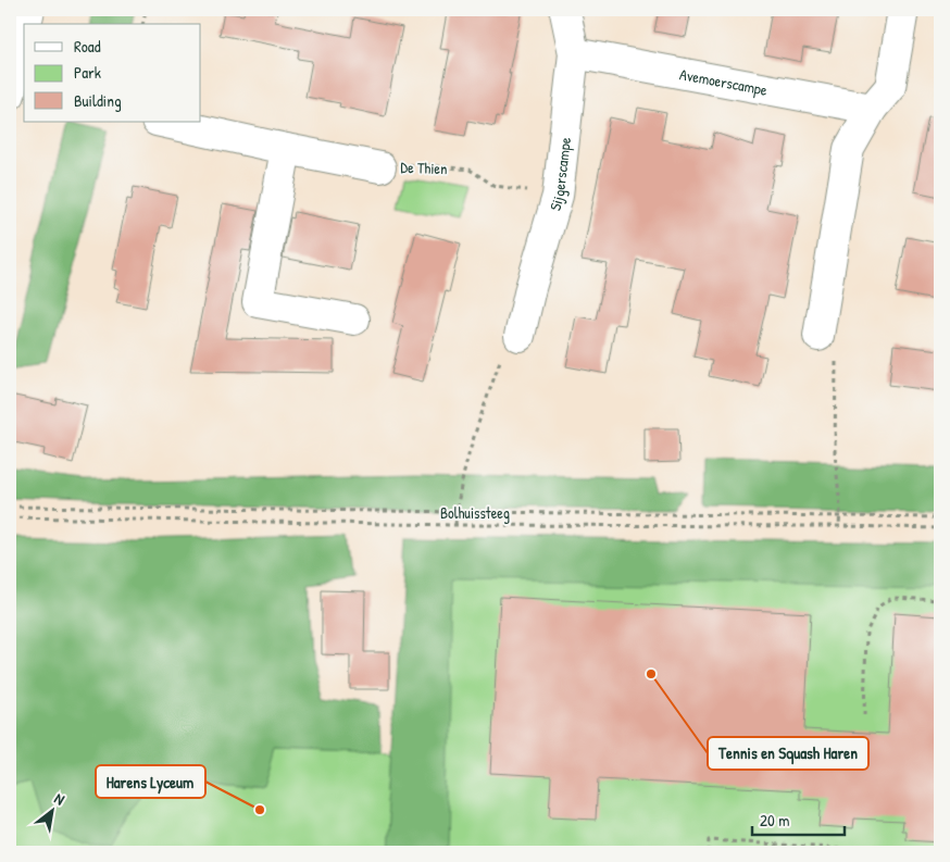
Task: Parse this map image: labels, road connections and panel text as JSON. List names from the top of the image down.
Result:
{
  "streets": {
    "street": ["Avemoerscampe", "De Thien", "Sijgerscampe"],
    "path": ["Bolhuissteeg"]
  },
  "crossings": [
    ["Avemoerscampe", "Sijgerscampe"],
    ["De Thien", "Sijgerscampe"]
  ],
  "places": ["Tennis en Squash Haren", "Harens Lyceum"],
  "legend": ["Road", "Park", "Building"],
  "scale_bar": "20 m",
  "north": "top right"
}
